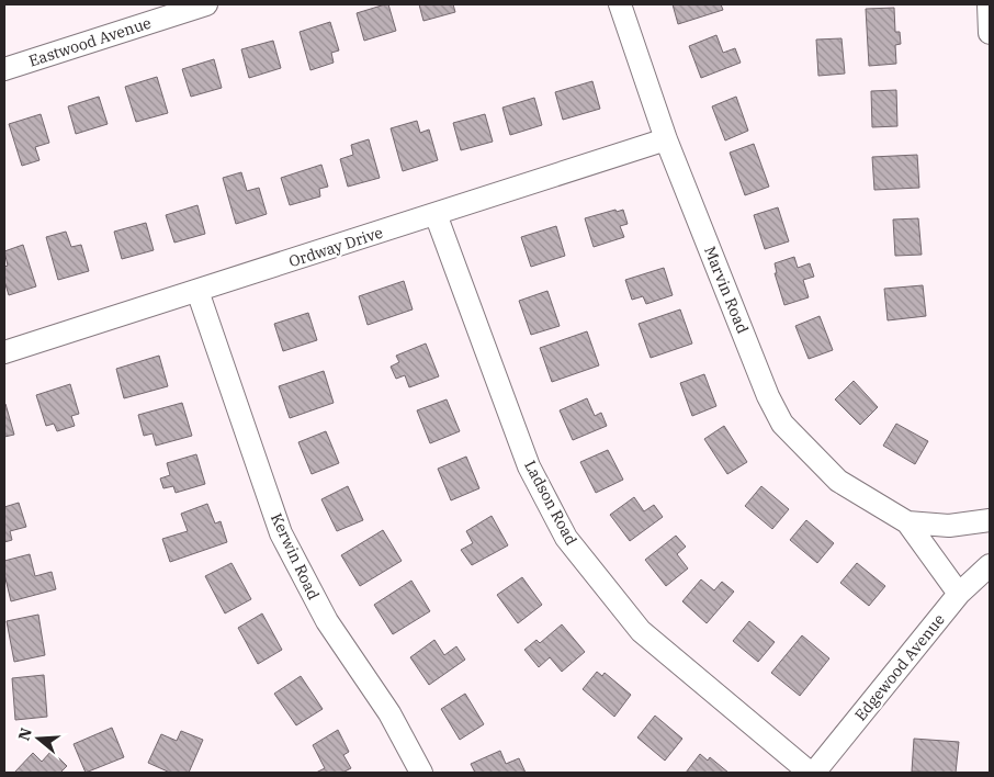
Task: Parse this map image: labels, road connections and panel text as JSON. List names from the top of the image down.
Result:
{
  "streets": {
    "street": [
      "Eastwood Avenue",
      "Ordway Drive",
      "Marvin Road",
      "Ladson Road",
      "Kerwin Road",
      "Edgewood Avenue"
    ]
  },
  "crossings": [
    ["Ordway Drive", "Marvin Road"],
    ["Ordway Drive", "Ladson Road"],
    ["Ordway Drive", "Kerwin Road"],
    ["Marvin Road", "Edgewood Avenue"],
    ["Ladson Road", "Edgewood Avenue"]
  ],
  "north": "left"
}
